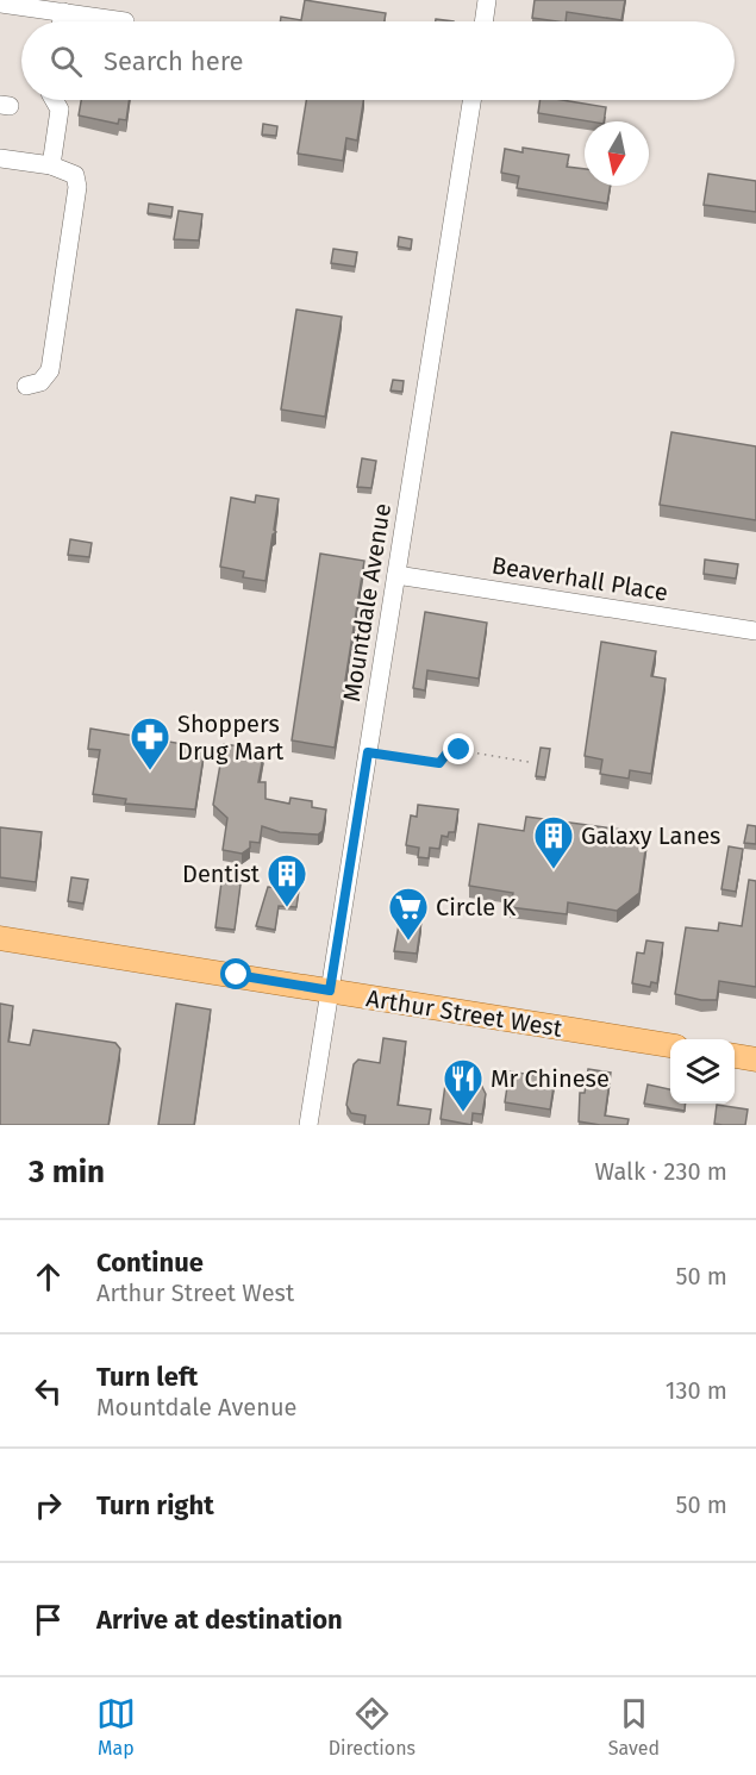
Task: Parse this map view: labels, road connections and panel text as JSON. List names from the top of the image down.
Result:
{
  "streets": {
    "main road": ["Arthur Street West"],
    "street": ["Beaverhall Place", "Mountdale Avenue"]
  },
  "crossings": [
    ["Beaverhall Place", "Mountdale Avenue"],
    ["Mountdale Avenue", "Arthur Street West"]
  ],
  "places": {
    "pharmacy": ["Shoppers Drug Mart"],
    "building": ["Galaxy Lanes", "Dentist"],
    "supermarket": ["Circle K"],
    "restaurant": ["Mr Chinese"]
  },
  "north": "bottom",
  "page": {
    "search": "Search here",
    "heading": ["3 min", "Walk · 230 m"],
    "list": [
      ["Continue", "Arthur Street West", "50 m"],
      ["Turn left", "Mountdale Avenue", "130 m"],
      ["Turn right", "50 m"],
      "Arrive at destination"
    ],
    "nav": ["Map", "Directions", "Saved"]
  }
}
